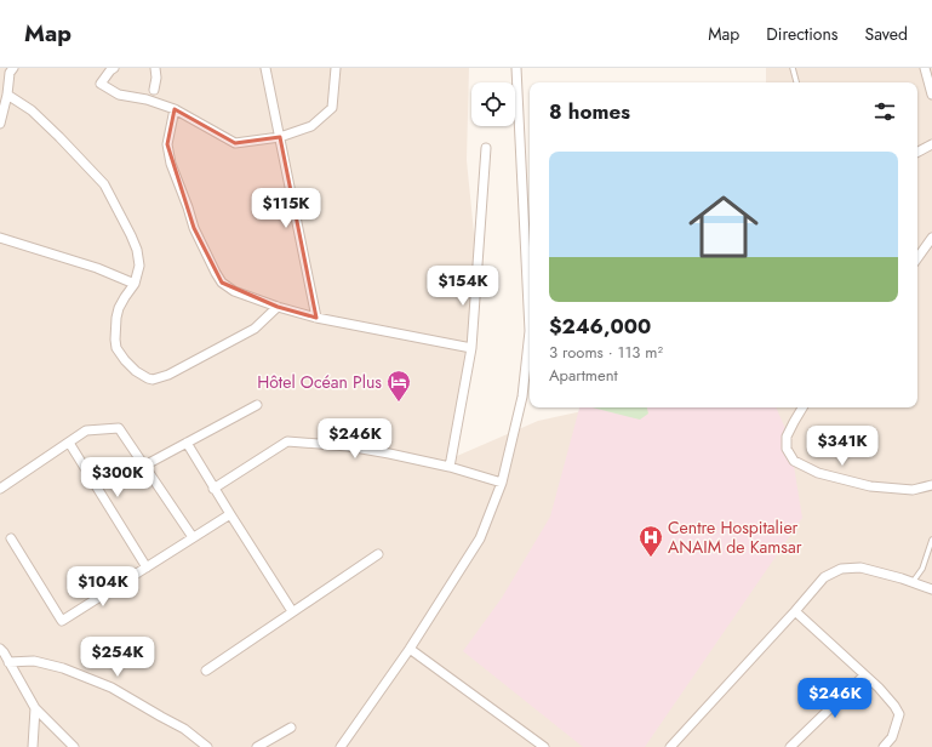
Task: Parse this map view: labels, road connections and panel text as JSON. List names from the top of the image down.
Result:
{
  "places": {
    "hotel": ["Hôtel Océan Plus"],
    "hospital": ["Centre Hospitalier ANAIM de Kamsar"]
  },
  "page": {
    "header": "Map",
    "nav": ["Map", "Directions", "Saved"],
    "heading": "8 homes",
    "list": [
      {
        "name": "$246,000",
        "note": "3 rooms · 113 m² · Apartment"
      }
    ],
    "price": [
      "$115K",
      "$154K",
      "$246K",
      "$341K",
      "$300K",
      "$104K",
      "$254K",
      "$246K"
    ]
  }
}
